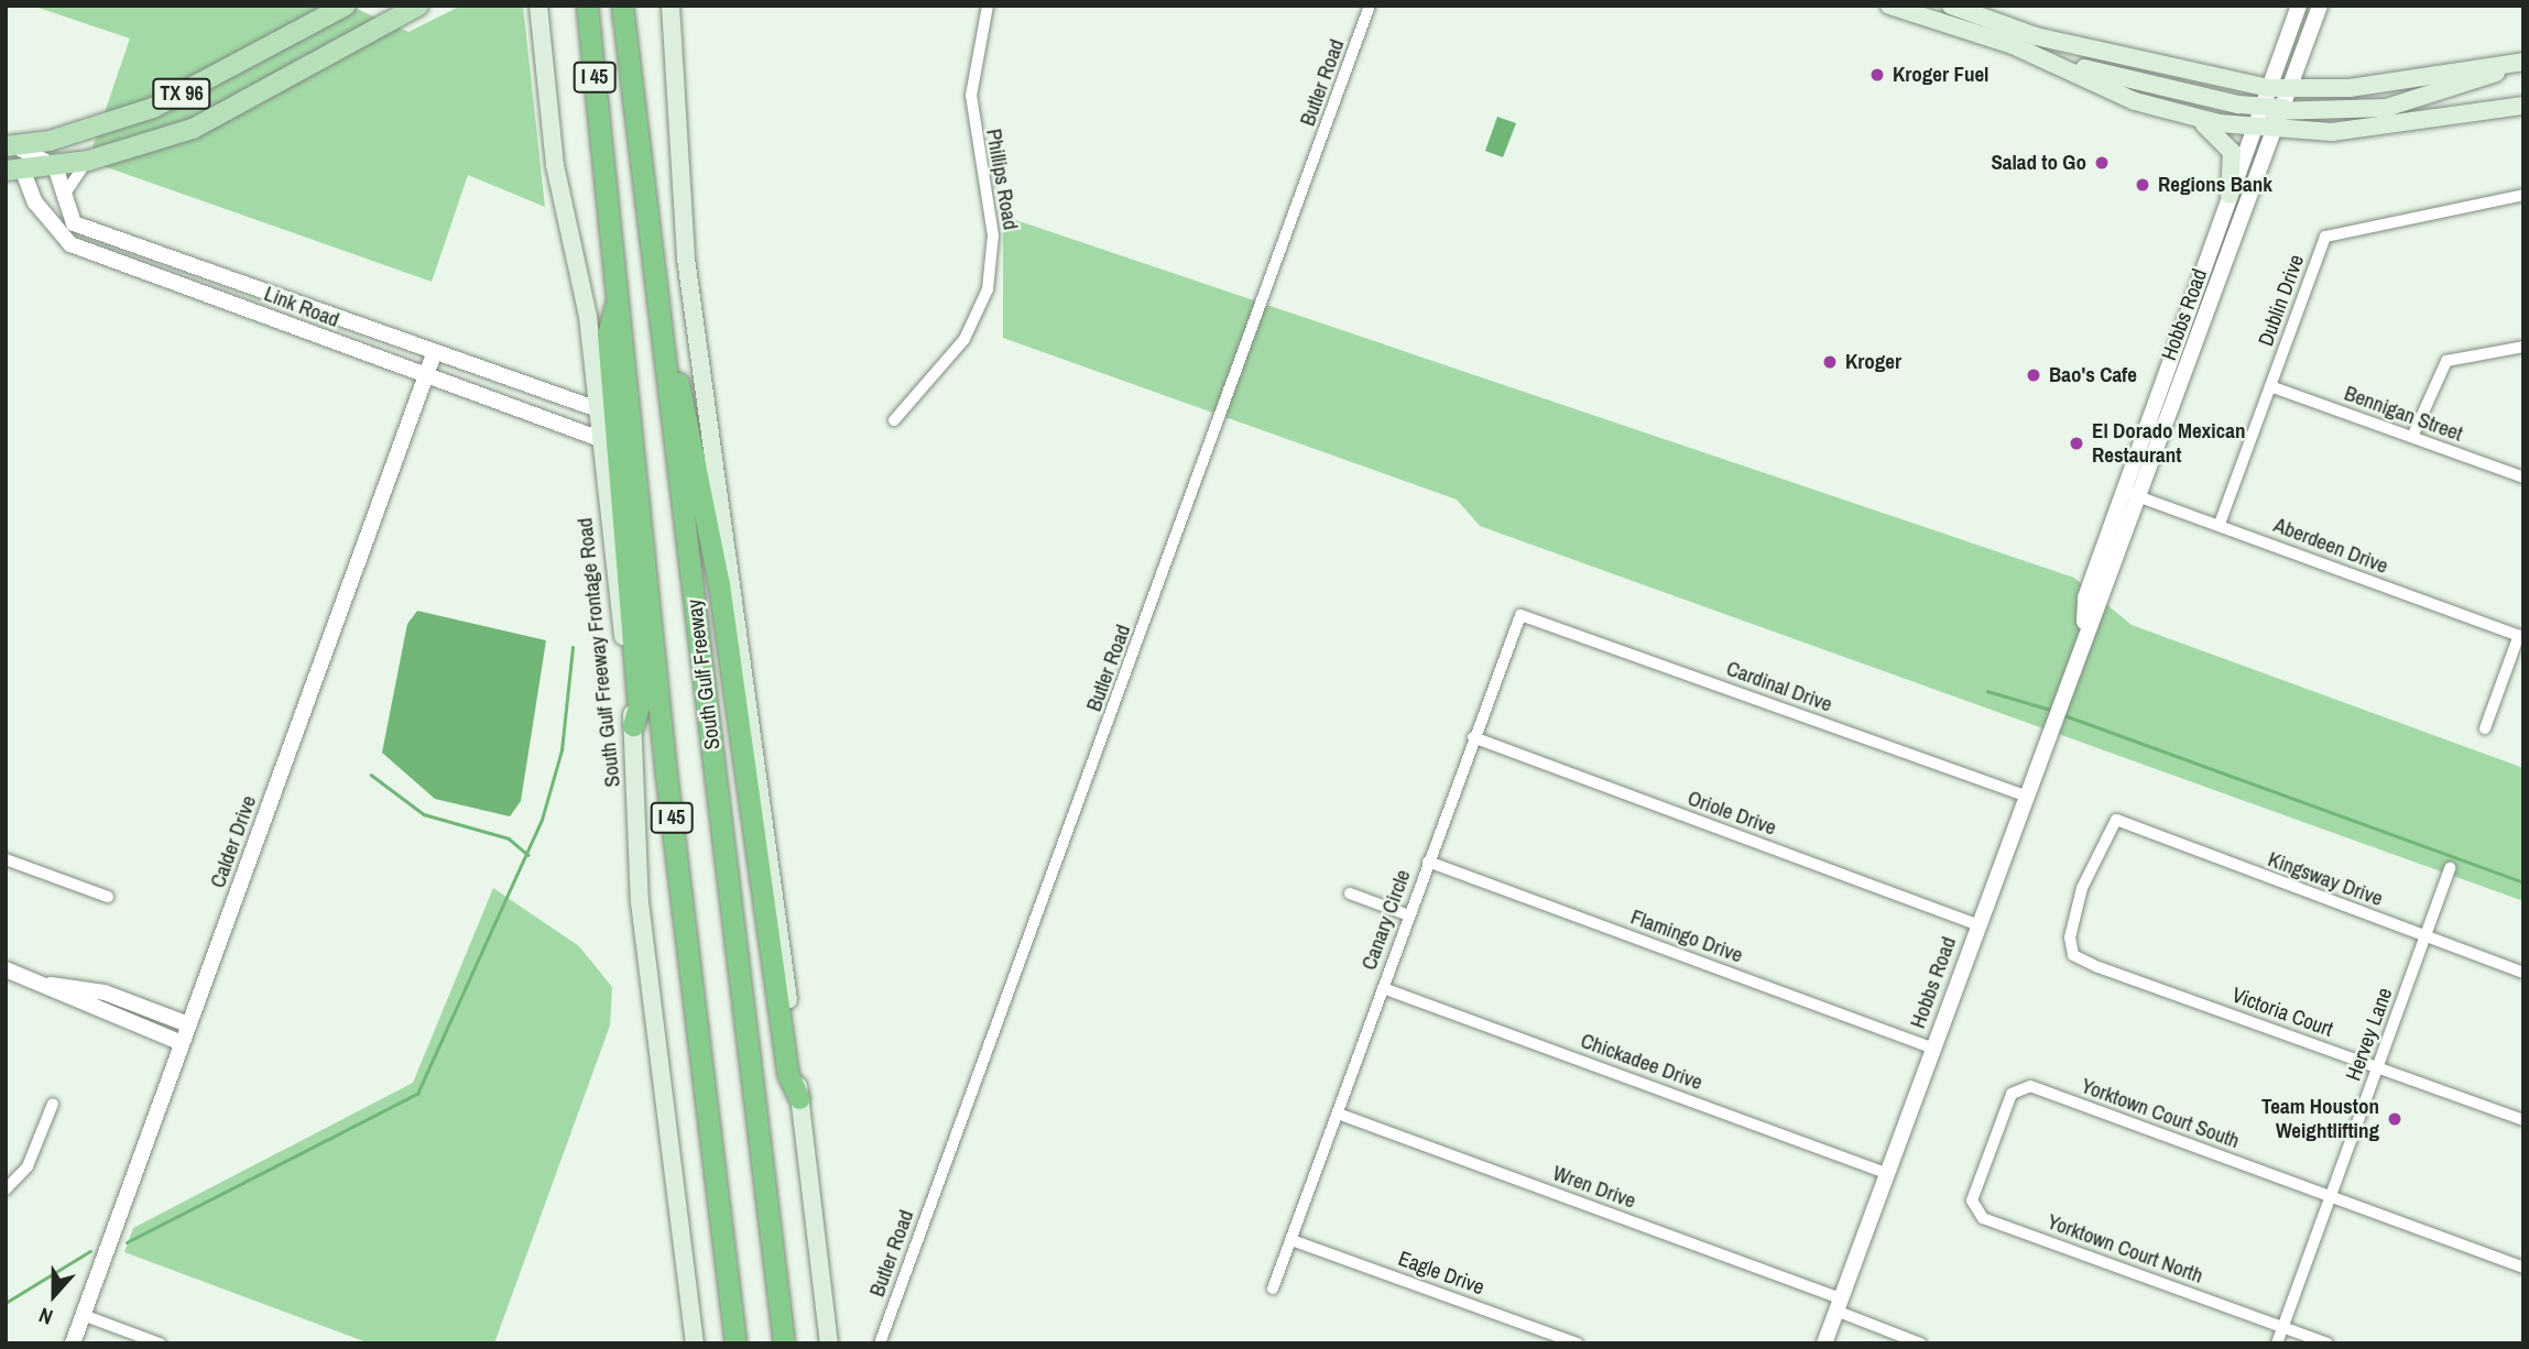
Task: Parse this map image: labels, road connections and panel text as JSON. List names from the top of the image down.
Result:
{
  "streets": {
    "highway": ["I 45", "South Gulf Freeway"],
    "main road": ["TX 96", "South Gulf Freeway Frontage Road"],
    "street": [
      "Butler Road",
      "Phillips Road",
      "Dublin Drive",
      "Link Road",
      "Hobbs Road",
      "Bennigan Street",
      "Aberdeen Drive",
      "Cardinal Drive",
      "Oriole Drive",
      "Calder Drive",
      "Kingsway Drive",
      "Canary Circle",
      "Flamingo Drive",
      "Victoria Court",
      "Hervey Lane",
      "Chickadee Drive",
      "Yorktown Court South",
      "Wren Drive",
      "Yorktown Court North",
      "Eagle Drive"
    ]
  },
  "crossings": [
    ["TX 96", "Link Road"],
    ["Dublin Drive", "Bennigan Street"],
    ["Dublin Drive", "Aberdeen Drive"],
    ["Link Road", "South Gulf Freeway Frontage Road"],
    ["Link Road", "Calder Drive"],
    ["Hobbs Road", "Aberdeen Drive"],
    ["Hobbs Road", "Cardinal Drive"],
    ["Hobbs Road", "Oriole Drive"],
    ["Hobbs Road", "Flamingo Drive"],
    ["Hobbs Road", "Chickadee Drive"],
    ["Hobbs Road", "Wren Drive"],
    ["Cardinal Drive", "Canary Circle"],
    ["Oriole Drive", "Canary Circle"],
    ["Kingsway Drive", "Victoria Court"],
    ["Kingsway Drive", "Hervey Lane"],
    ["Canary Circle", "Flamingo Drive"],
    ["Canary Circle", "Chickadee Drive"],
    ["Canary Circle", "Wren Drive"],
    ["Canary Circle", "Eagle Drive"],
    ["Victoria Court", "Hervey Lane"],
    ["Hervey Lane", "Yorktown Court South"],
    ["Hervey Lane", "Yorktown Court North"],
    ["Yorktown Court South", "Yorktown Court North"]
  ],
  "places": [
    "Kroger Fuel",
    "Salad to Go",
    "Regions Bank",
    "Kroger",
    "Bao's Cafe",
    "El Dorado Mexican Restaurant",
    "Team Houston Weightlifting"
  ],
  "north": "bottom"
}
